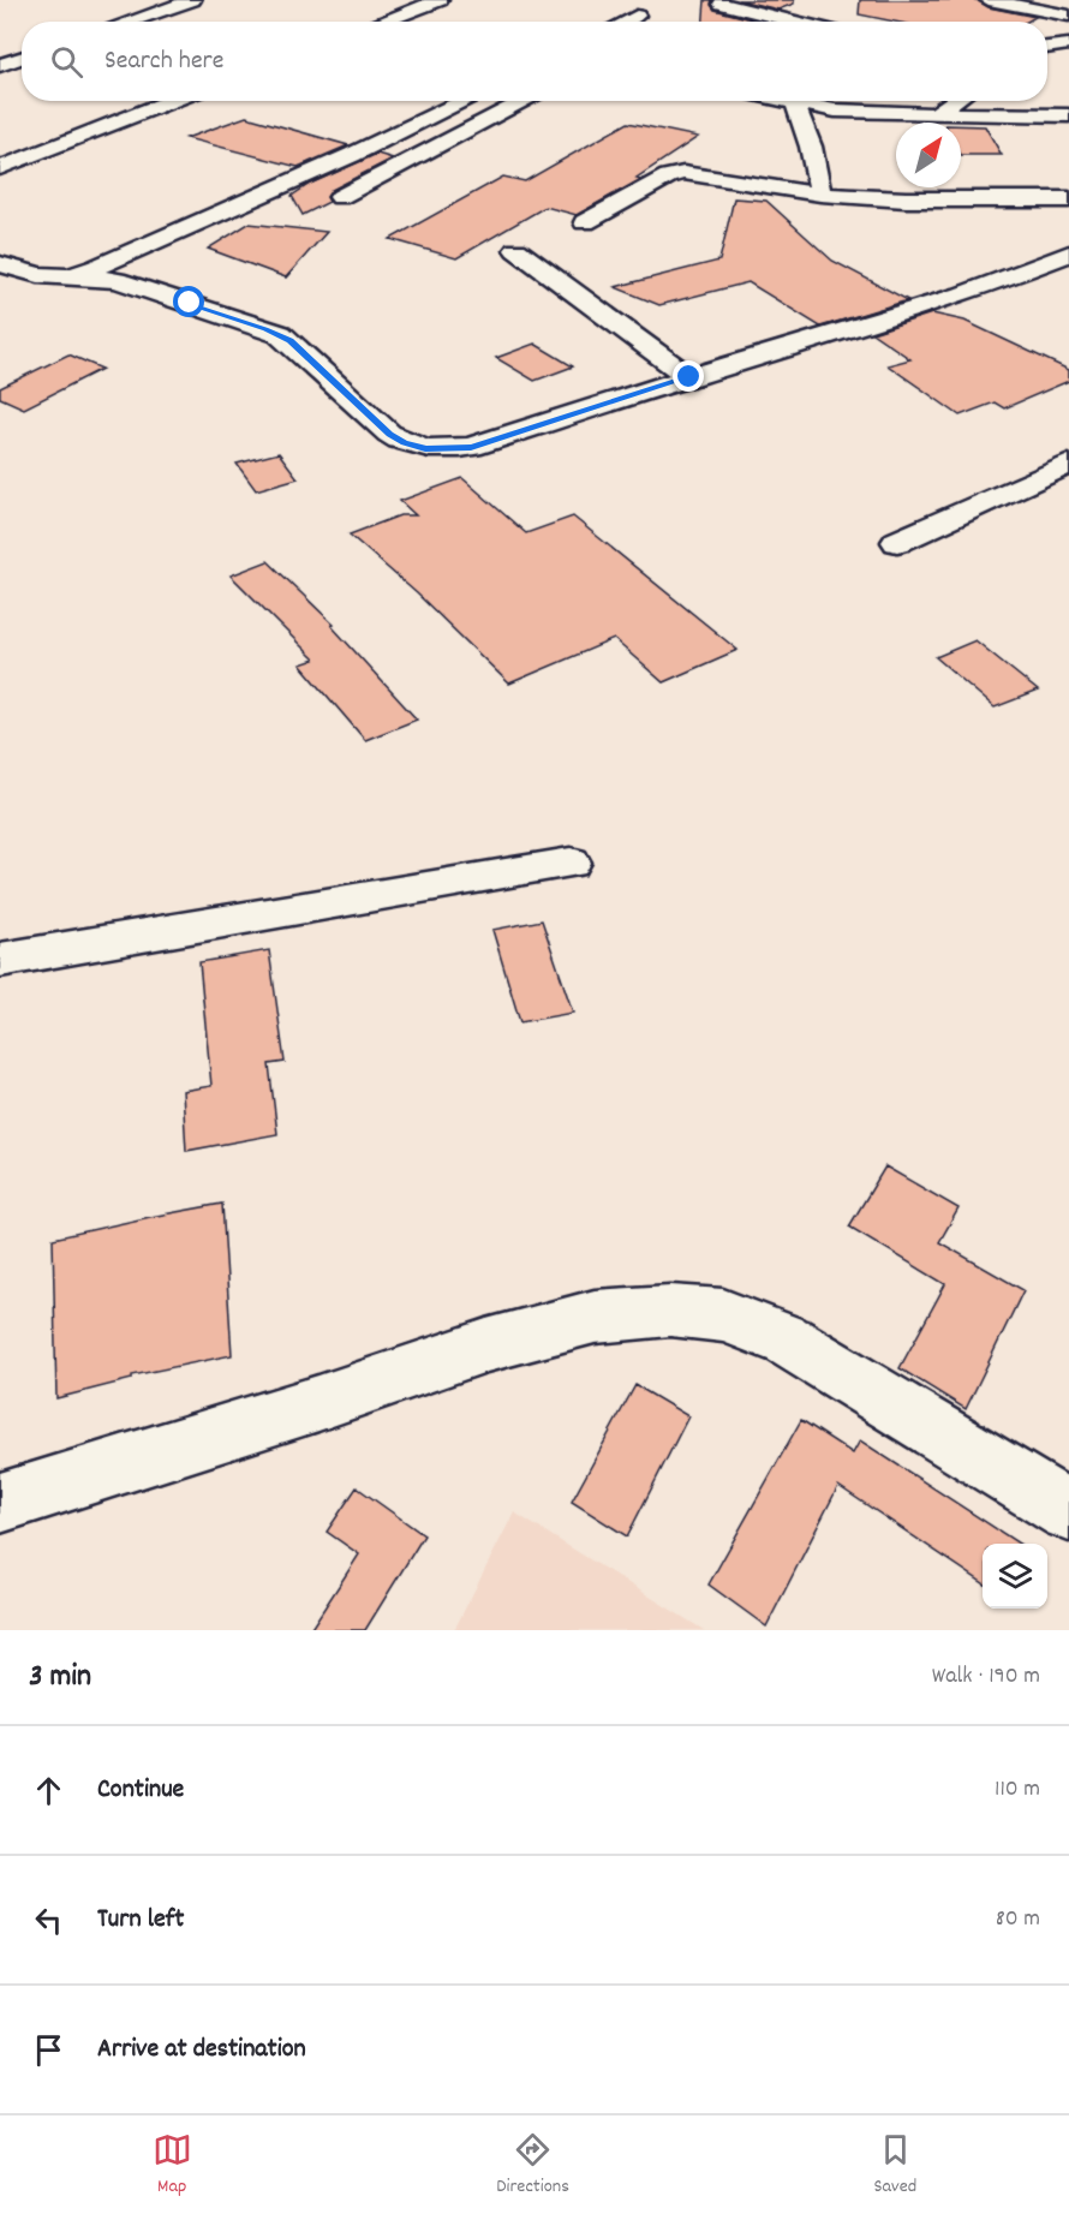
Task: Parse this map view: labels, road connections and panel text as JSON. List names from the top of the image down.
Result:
{
  "north": "top right",
  "page": {
    "search": "Search here",
    "heading": ["3 min", "Walk · 190 m"],
    "list": [
      ["Continue", "110 m"],
      ["Turn left", "80 m"],
      "Arrive at destination"
    ],
    "nav": ["Map", "Directions", "Saved"]
  }
}
